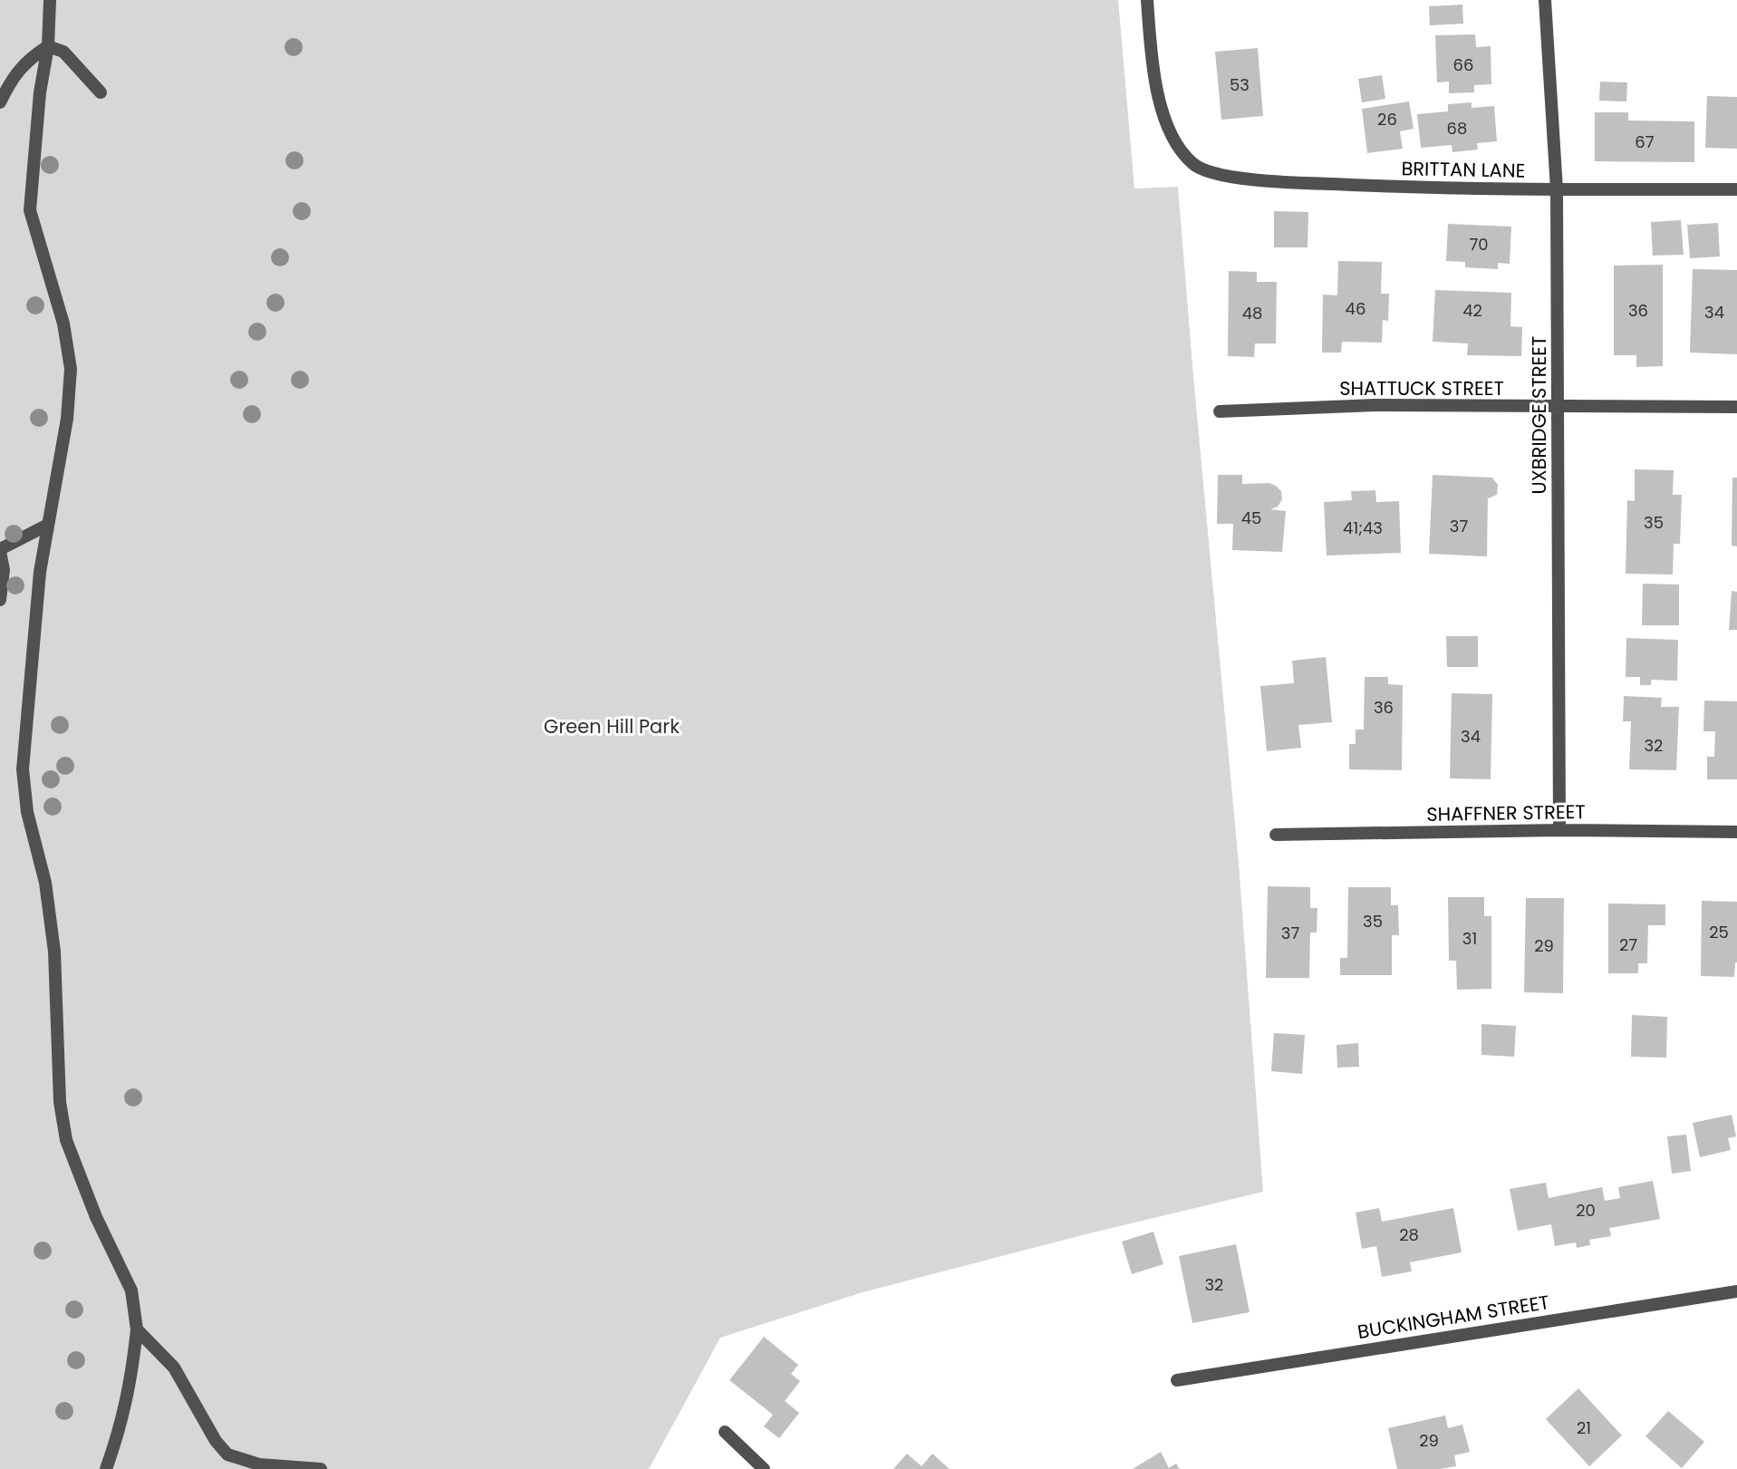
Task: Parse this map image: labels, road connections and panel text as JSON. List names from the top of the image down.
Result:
{
  "streets": {
    "street": [
      "BRITTAN LANE",
      "SHATTUCK STREET",
      "UXBRIDGE STREET",
      "SHAFFNER STREET",
      "BUCKINGHAM STREET"
    ]
  },
  "crossings": [
    ["BRITTAN LANE", "UXBRIDGE STREET"],
    ["SHATTUCK STREET", "UXBRIDGE STREET"],
    ["UXBRIDGE STREET", "SHAFFNER STREET"]
  ],
  "parks": ["Green Hill Park"],
  "house_numbers": [
    "66",
    "53",
    "26",
    "68",
    "67",
    "70",
    "46",
    "42",
    "36",
    "34",
    "48",
    "45",
    "35",
    "37",
    "41;43",
    "36",
    "34",
    "32",
    "35",
    "25",
    "37",
    "31",
    "27",
    "29",
    "20",
    "28",
    "32",
    "21",
    "29"
  ]
}
